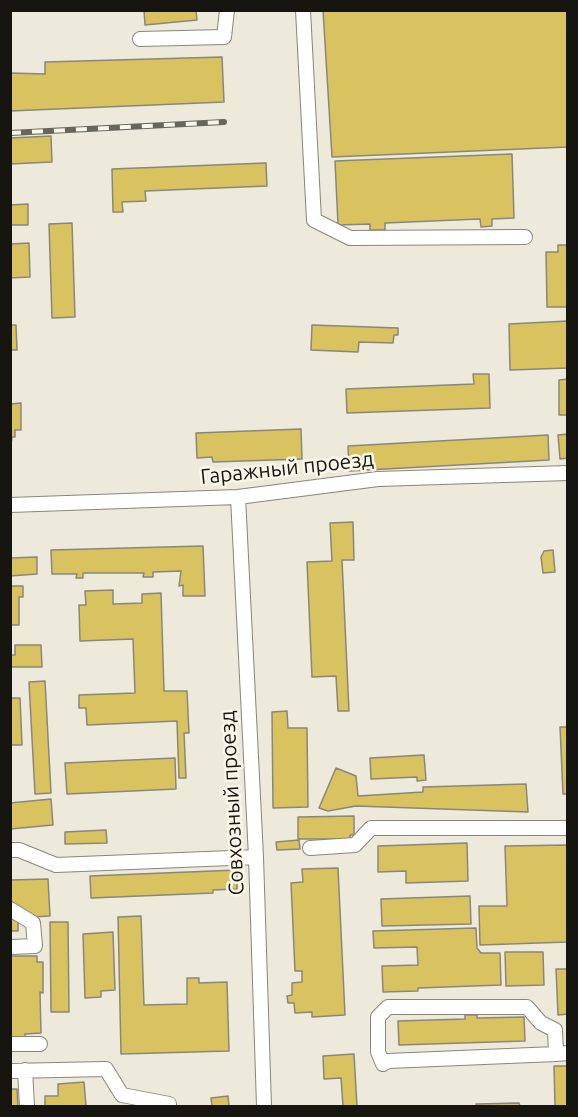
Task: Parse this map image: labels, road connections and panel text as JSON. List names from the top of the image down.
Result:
{
  "streets": {
    "street": ["Гаражный проезд", "Совхозный проезд"]
  },
  "crossings": [
    ["Гаражный проезд", "Совхозный проезд"]
  ]
}
